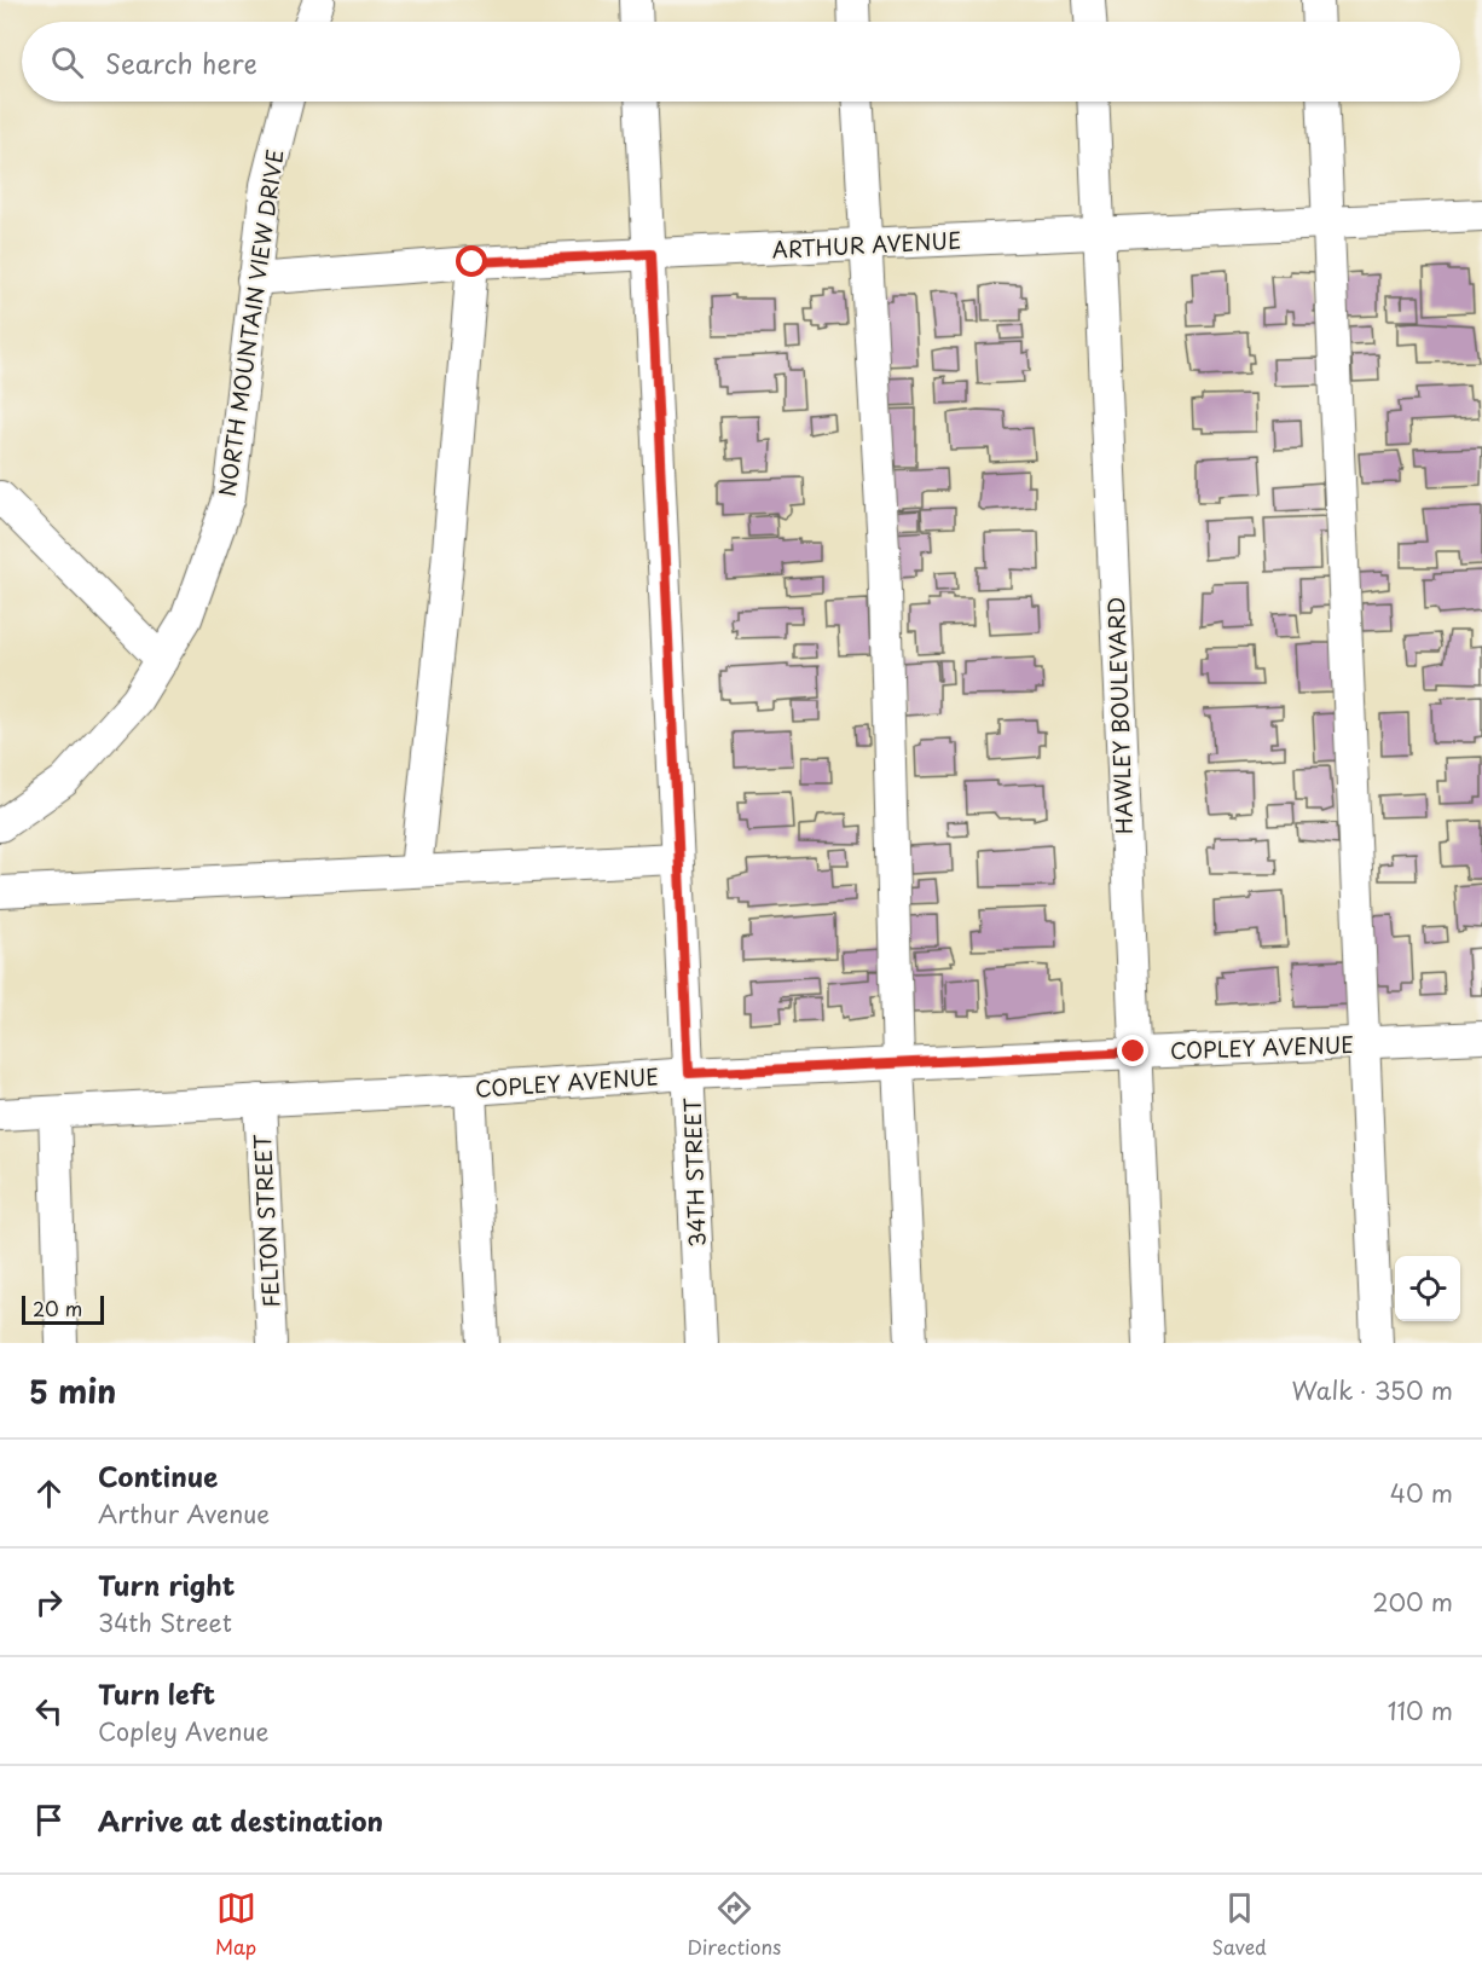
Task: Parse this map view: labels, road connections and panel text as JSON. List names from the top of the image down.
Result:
{
  "streets": {
    "street": [
      "ARTHUR AVENUE",
      "NORTH MOUNTAIN VIEW DRIVE",
      "HAWLEY BOULEVARD",
      "COPLEY AVENUE",
      "34TH STREET",
      "FELTON STREET"
    ]
  },
  "crossings": [
    ["ARTHUR AVENUE", "NORTH MOUNTAIN VIEW DRIVE"],
    ["ARTHUR AVENUE", "HAWLEY BOULEVARD"],
    ["ARTHUR AVENUE", "34TH STREET"],
    ["HAWLEY BOULEVARD", "COPLEY AVENUE"],
    ["COPLEY AVENUE", "34TH STREET"],
    ["COPLEY AVENUE", "FELTON STREET"]
  ],
  "scale_bar": "20 m",
  "page": {
    "search": "Search here",
    "scale": "20 m",
    "heading": ["5 min", "Walk · 350 m"],
    "list": [
      ["Continue", "Arthur Avenue", "40 m"],
      ["Turn right", "34th Street", "200 m"],
      ["Turn left", "Copley Avenue", "110 m"],
      "Arrive at destination"
    ],
    "nav": ["Map", "Directions", "Saved"]
  }
}
